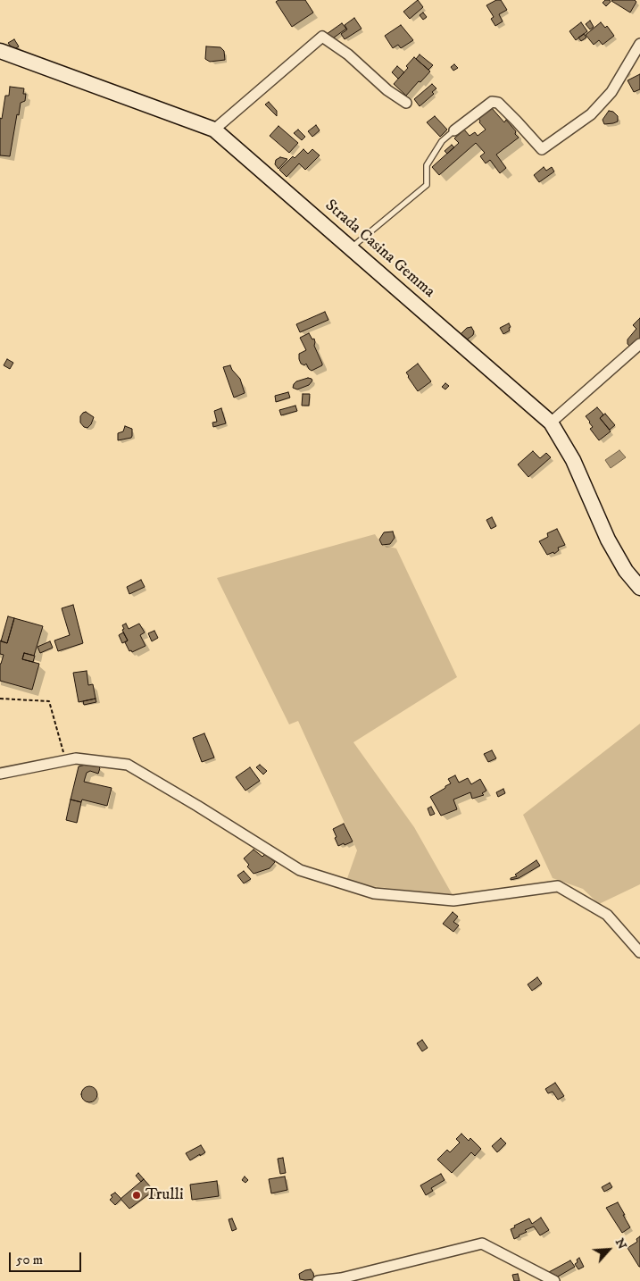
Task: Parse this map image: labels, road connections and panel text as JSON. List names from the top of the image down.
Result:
{
  "streets": {
    "street": ["Strada Casina Gemma"]
  },
  "places": ["Trulli"],
  "scale_bar": "50 m",
  "north": "top right"
}
